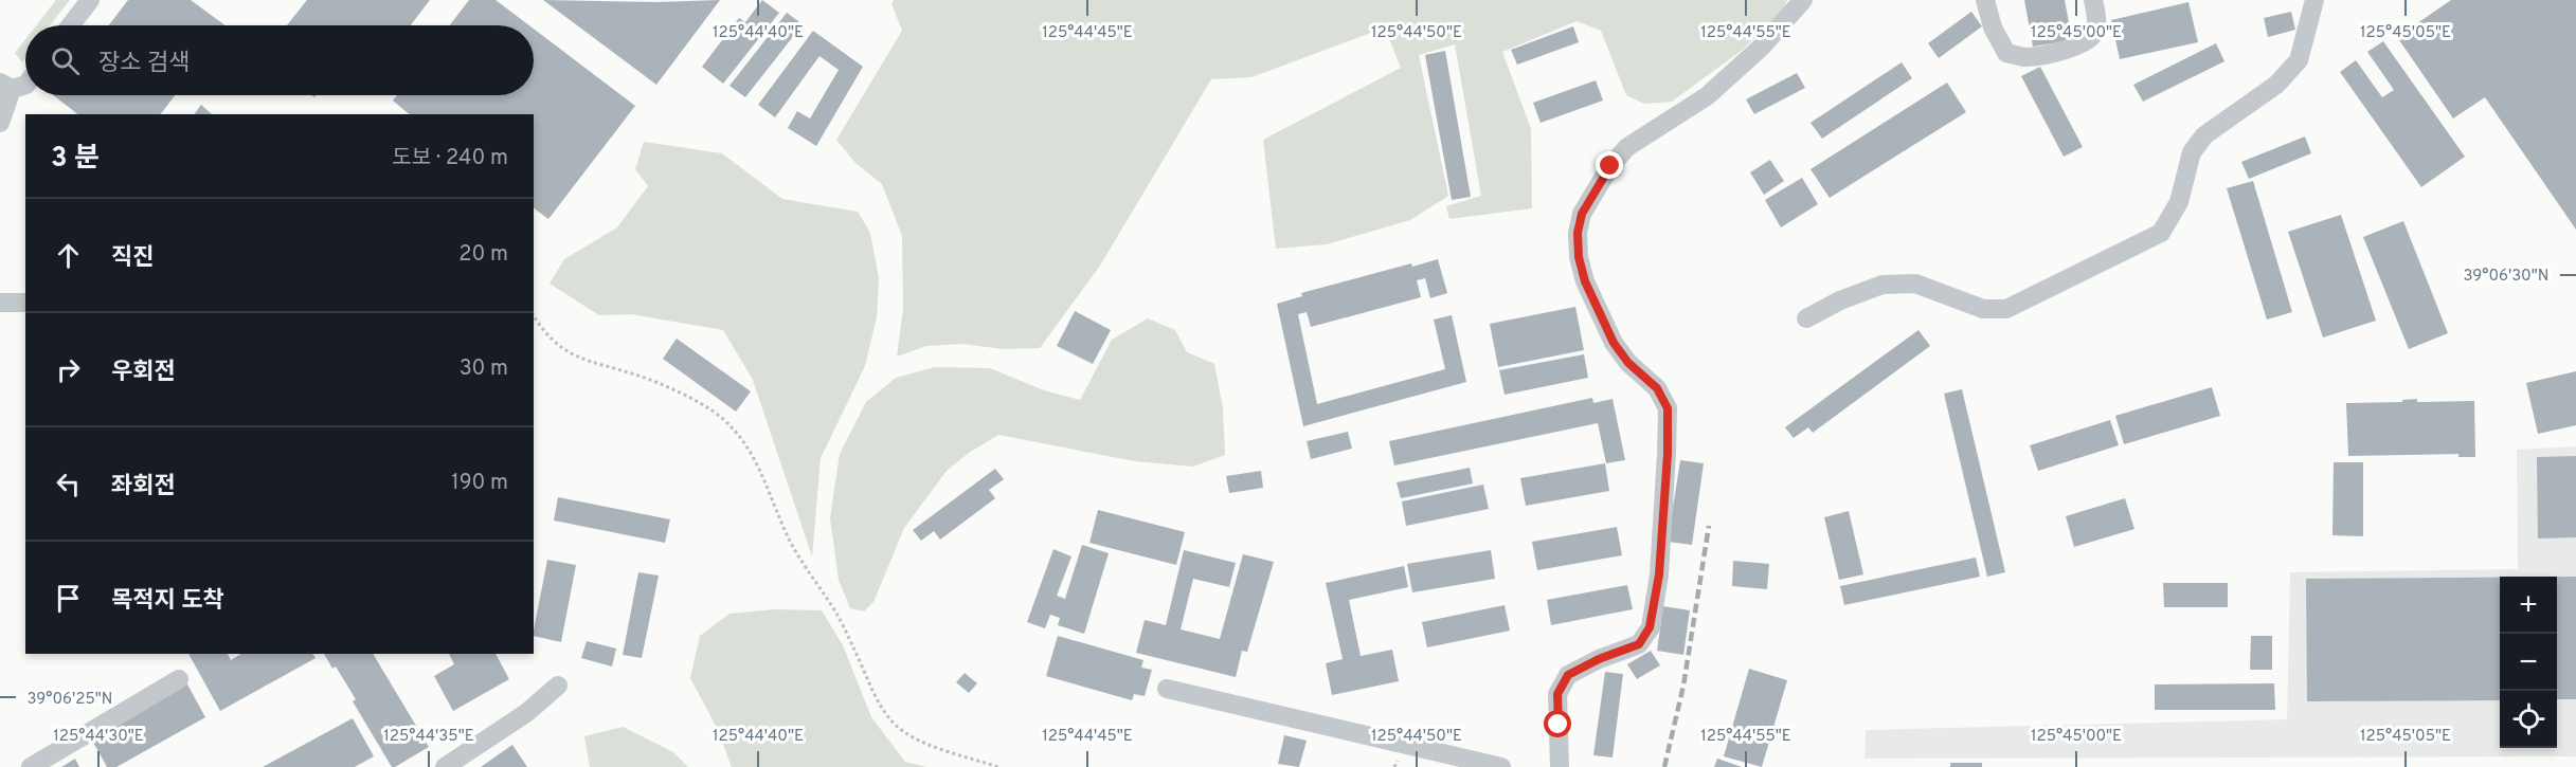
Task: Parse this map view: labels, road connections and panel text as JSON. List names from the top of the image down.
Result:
{
  "page": {
    "search": "장소 검색",
    "heading": ["3 분", "도보 · 240 m"],
    "list": [
      ["직진", "20 m"],
      ["우회전", "30 m"],
      ["좌회전", "190 m"],
      "목적지 도착"
    ],
    "map_buttons": ["+", "−"]
  },
  "coordinates": [
    "125°44'40\"E",
    "125°44'45\"E",
    "125°44'50\"E",
    "125°44'55\"E",
    "125°45'00\"E",
    "125°45'05\"E",
    "39°06'30\"N",
    "39°06'25\"N",
    "125°44'30\"E",
    "125°44'35\"E"
  ]
}
